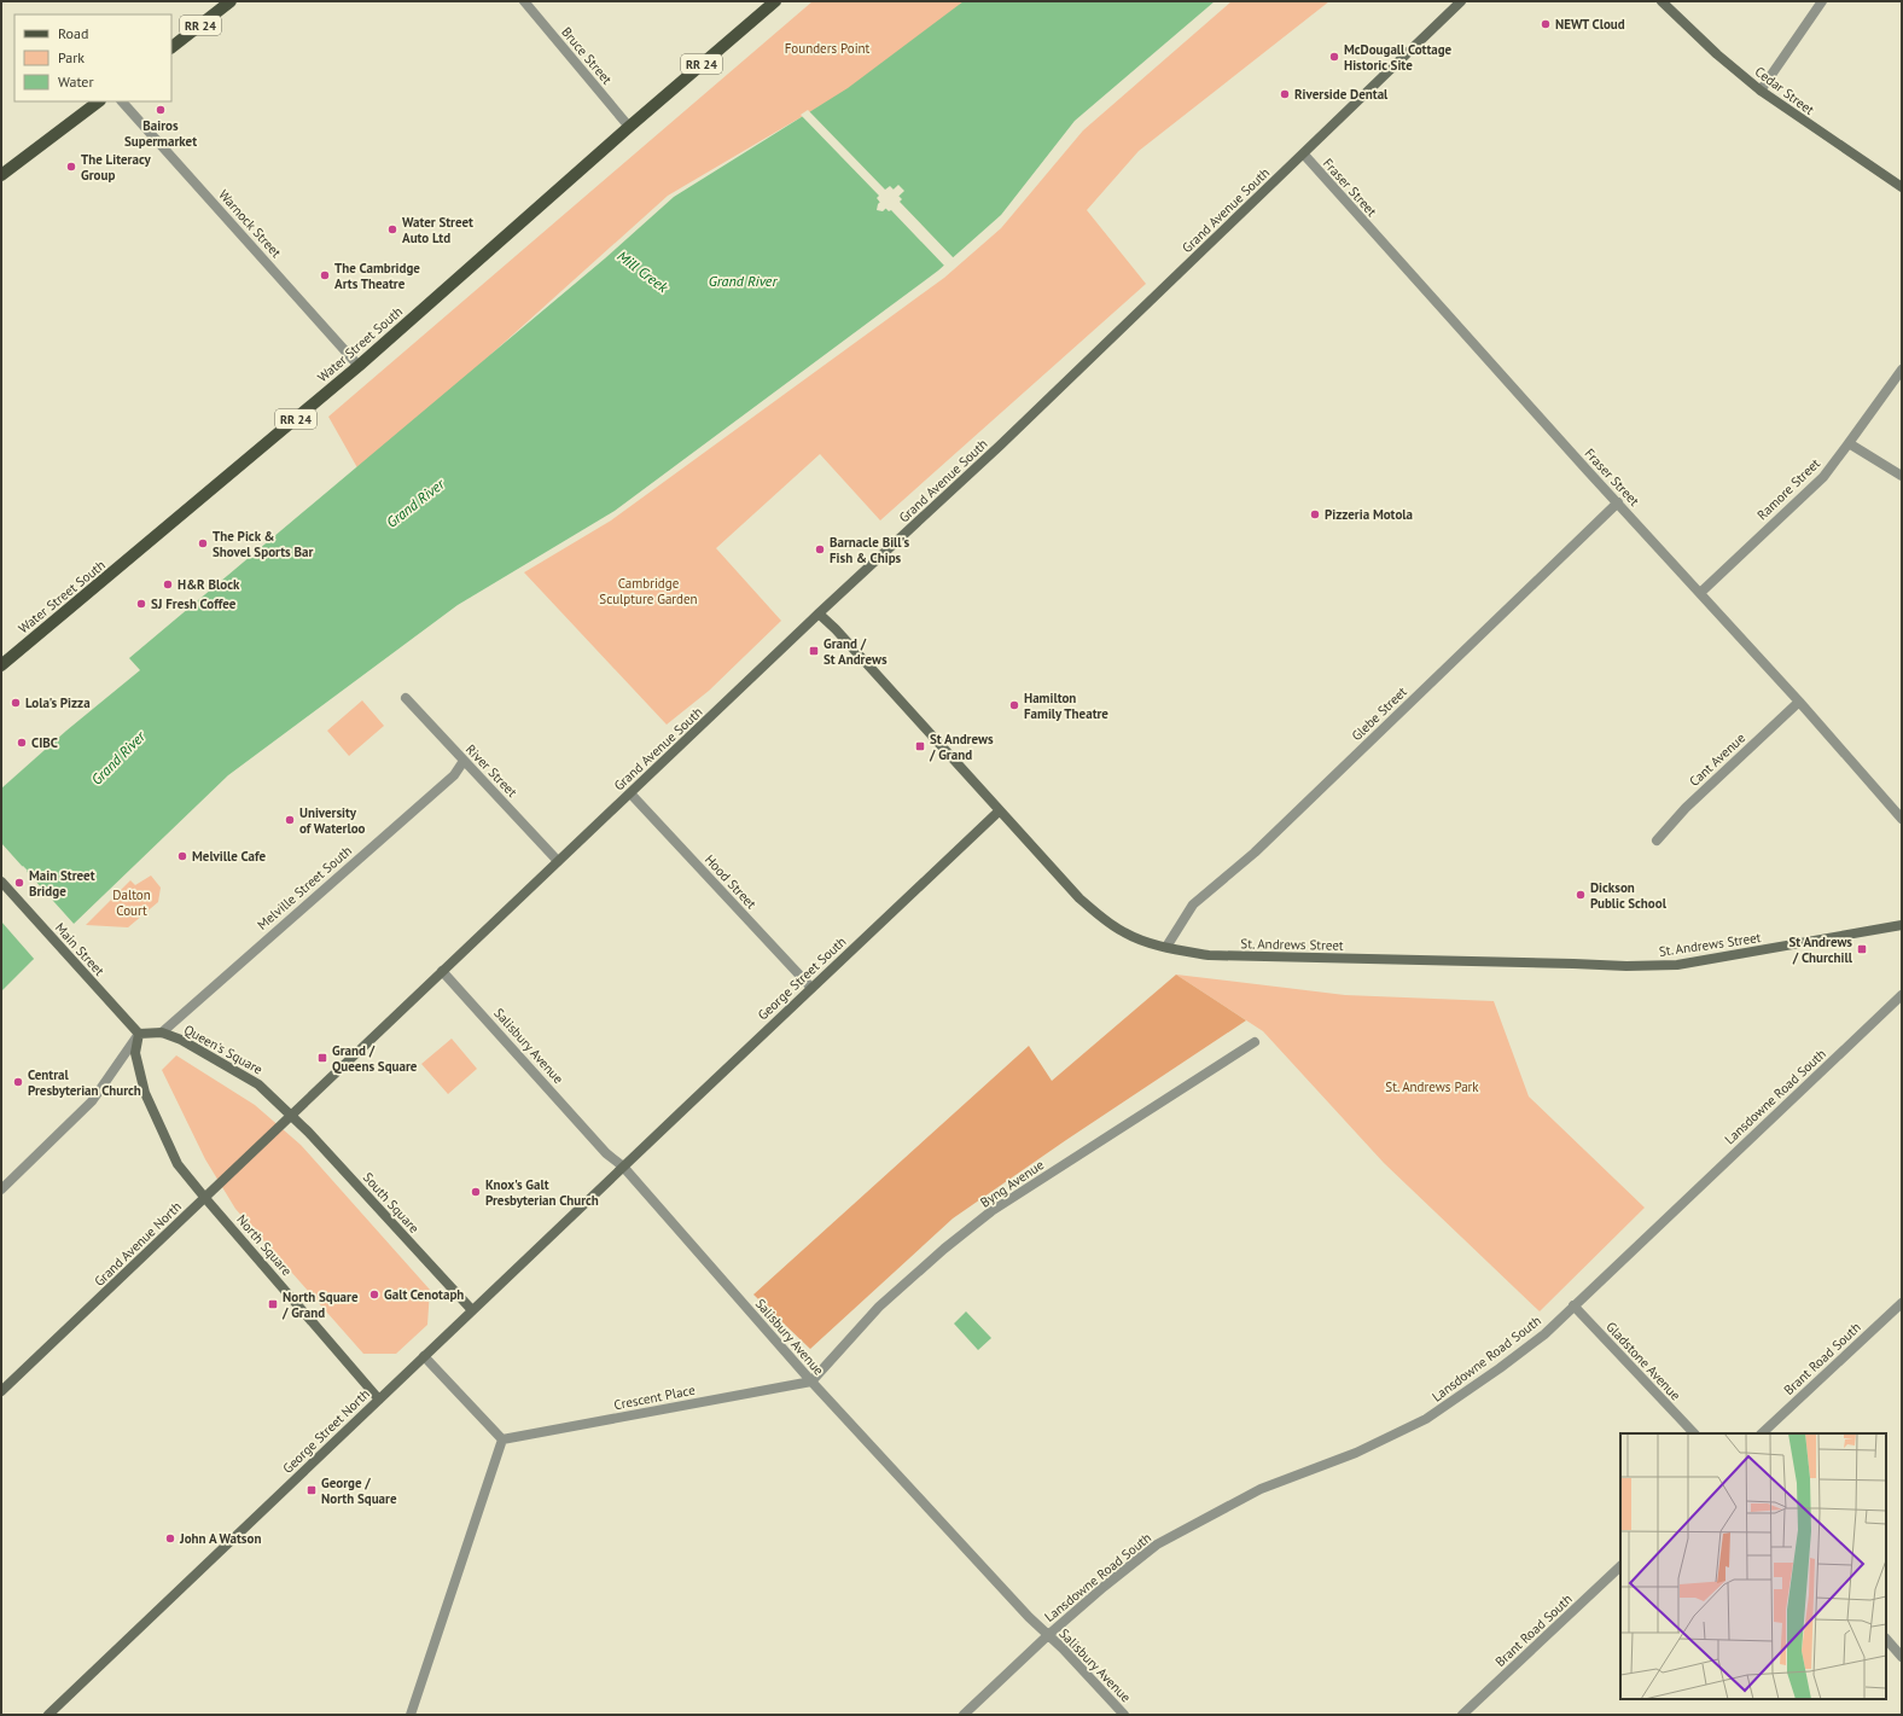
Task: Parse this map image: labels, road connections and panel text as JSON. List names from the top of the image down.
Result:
{
  "streets": {
    "main road": [
      "RR 24",
      "Cedar Street",
      "Grand Avenue South",
      "Water Street South",
      "St. Andrews Street",
      "Main Street",
      "George Street South",
      "Queen's Square",
      "South Square",
      "Grand Avenue North",
      "North Square",
      "George Street North"
    ],
    "street": [
      "Bruce Street",
      "Fraser Street",
      "Warnock Street",
      "Ramore Street",
      "Glebe Street",
      "Cant Avenue",
      "River Street",
      "Hood Street",
      "Melville Street South",
      "Salisbury Avenue",
      "Lansdowne Road South",
      "Byng Avenue",
      "Brant Road South",
      "Gladstone Avenue",
      "Crescent Place"
    ]
  },
  "crossings": [
    ["Bruce Street", "Water Street South"],
    ["Fraser Street", "Grand Avenue South"],
    ["Fraser Street", "Ramore Street"],
    ["Fraser Street", "Glebe Street"],
    ["Fraser Street", "Cant Avenue"],
    ["Grand Avenue South", "River Street"],
    ["Grand Avenue South", "Hood Street"],
    ["Grand Avenue South", "St. Andrews Street"],
    ["Grand Avenue South", "Salisbury Avenue"],
    ["Grand Avenue South", "Queen's Square"],
    ["Grand Avenue South", "South Square"],
    ["Grand Avenue South", "Grand Avenue North"],
    ["Warnock Street", "Water Street South"],
    ["Glebe Street", "St. Andrews Street"],
    ["River Street", "Melville Street South"],
    ["Hood Street", "George Street South"],
    ["Melville Street South", "Queen's Square"],
    ["St. Andrews Street", "George Street South"],
    ["Main Street", "Queen's Square"],
    ["George Street South", "Salisbury Avenue"],
    ["George Street South", "George Street North"],
    ["Salisbury Avenue", "Lansdowne Road South"],
    ["Salisbury Avenue", "Byng Avenue"],
    ["Salisbury Avenue", "Crescent Place"],
    ["Salisbury Avenue", "George Street North"],
    ["Queen's Square", "South Square"],
    ["Queen's Square", "Grand Avenue North"],
    ["Lansdowne Road South", "Gladstone Avenue"],
    ["Byng Avenue", "Crescent Place"],
    ["South Square", "Grand Avenue North"],
    ["South Square", "George Street North"],
    ["Grand Avenue North", "North Square"],
    ["North Square", "George Street North"]
  ],
  "water": ["Mill Creek", "Grand River"],
  "parks": [
    "Founders Point",
    "Cambridge Sculpture Garden",
    "Dalton Court",
    "St. Andrews Park"
  ],
  "places": {
    "other": [
      "NEWT Cloud",
      "McDougall Cottage Historic Site",
      "Riverside Dental",
      "Bairos Supermarket",
      "The Literacy Group",
      "Water Street Auto Ltd",
      "The Cambridge Arts Theatre",
      "Pizzeria Motola",
      "The Pick & Shovel Sports Bar",
      "Barnacle Bill's Fish & Chips",
      "H&R Block",
      "SJ Fresh Coffee",
      "Lola's Pizza",
      "Hamilton Family Theatre",
      "CIBC",
      "University of Waterloo",
      "Melville Cafe",
      "Main Street Bridge",
      "Dickson Public School",
      "Central Presbyterian Church",
      "Knox's Galt Presbyterian Church",
      "Galt Cenotaph",
      "John A Watson"
    ],
    "transit": [
      "Grand / St Andrews",
      "St Andrews / Grand",
      "St Andrews / Churchill",
      "Grand / Queens Square",
      "North Square / Grand",
      "George / North Square"
    ]
  },
  "legend": ["Road", "Park", "Water"]
}
